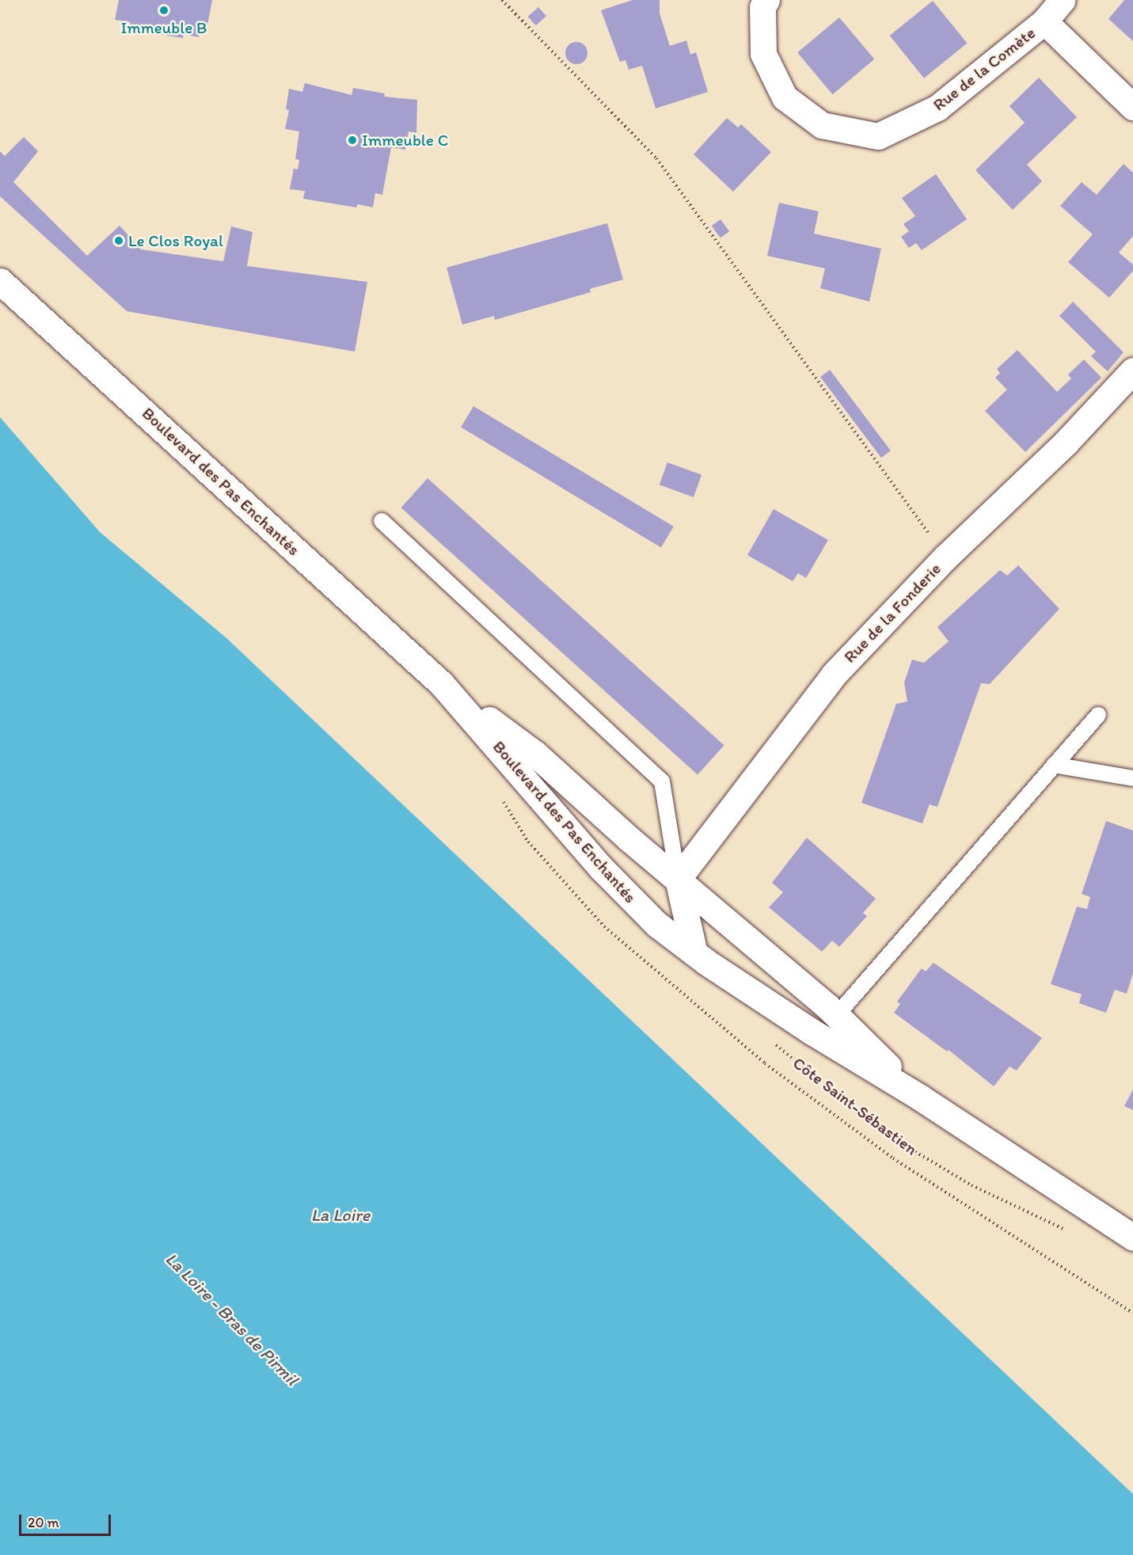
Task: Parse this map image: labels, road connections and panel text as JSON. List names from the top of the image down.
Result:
{
  "streets": {
    "main road": [
      "Rue de la Comète",
      "Boulevard des Pas Enchantés",
      "Rue de la Fonderie",
      "Côte Saint-Sébastien"
    ]
  },
  "crossings": [
    ["Boulevard des Pas Enchantés", "Rue de la Fonderie"],
    ["Boulevard des Pas Enchantés", "Côte Saint-Sébastien"],
    ["Rue de la Fonderie", "Côte Saint-Sébastien"]
  ],
  "water": ["La Loire", "La Loire - Bras de Pirmil"],
  "places": ["Immeuble B", "Immeuble C", "Le Clos Royal"],
  "scale_bar": "20 m"
}
